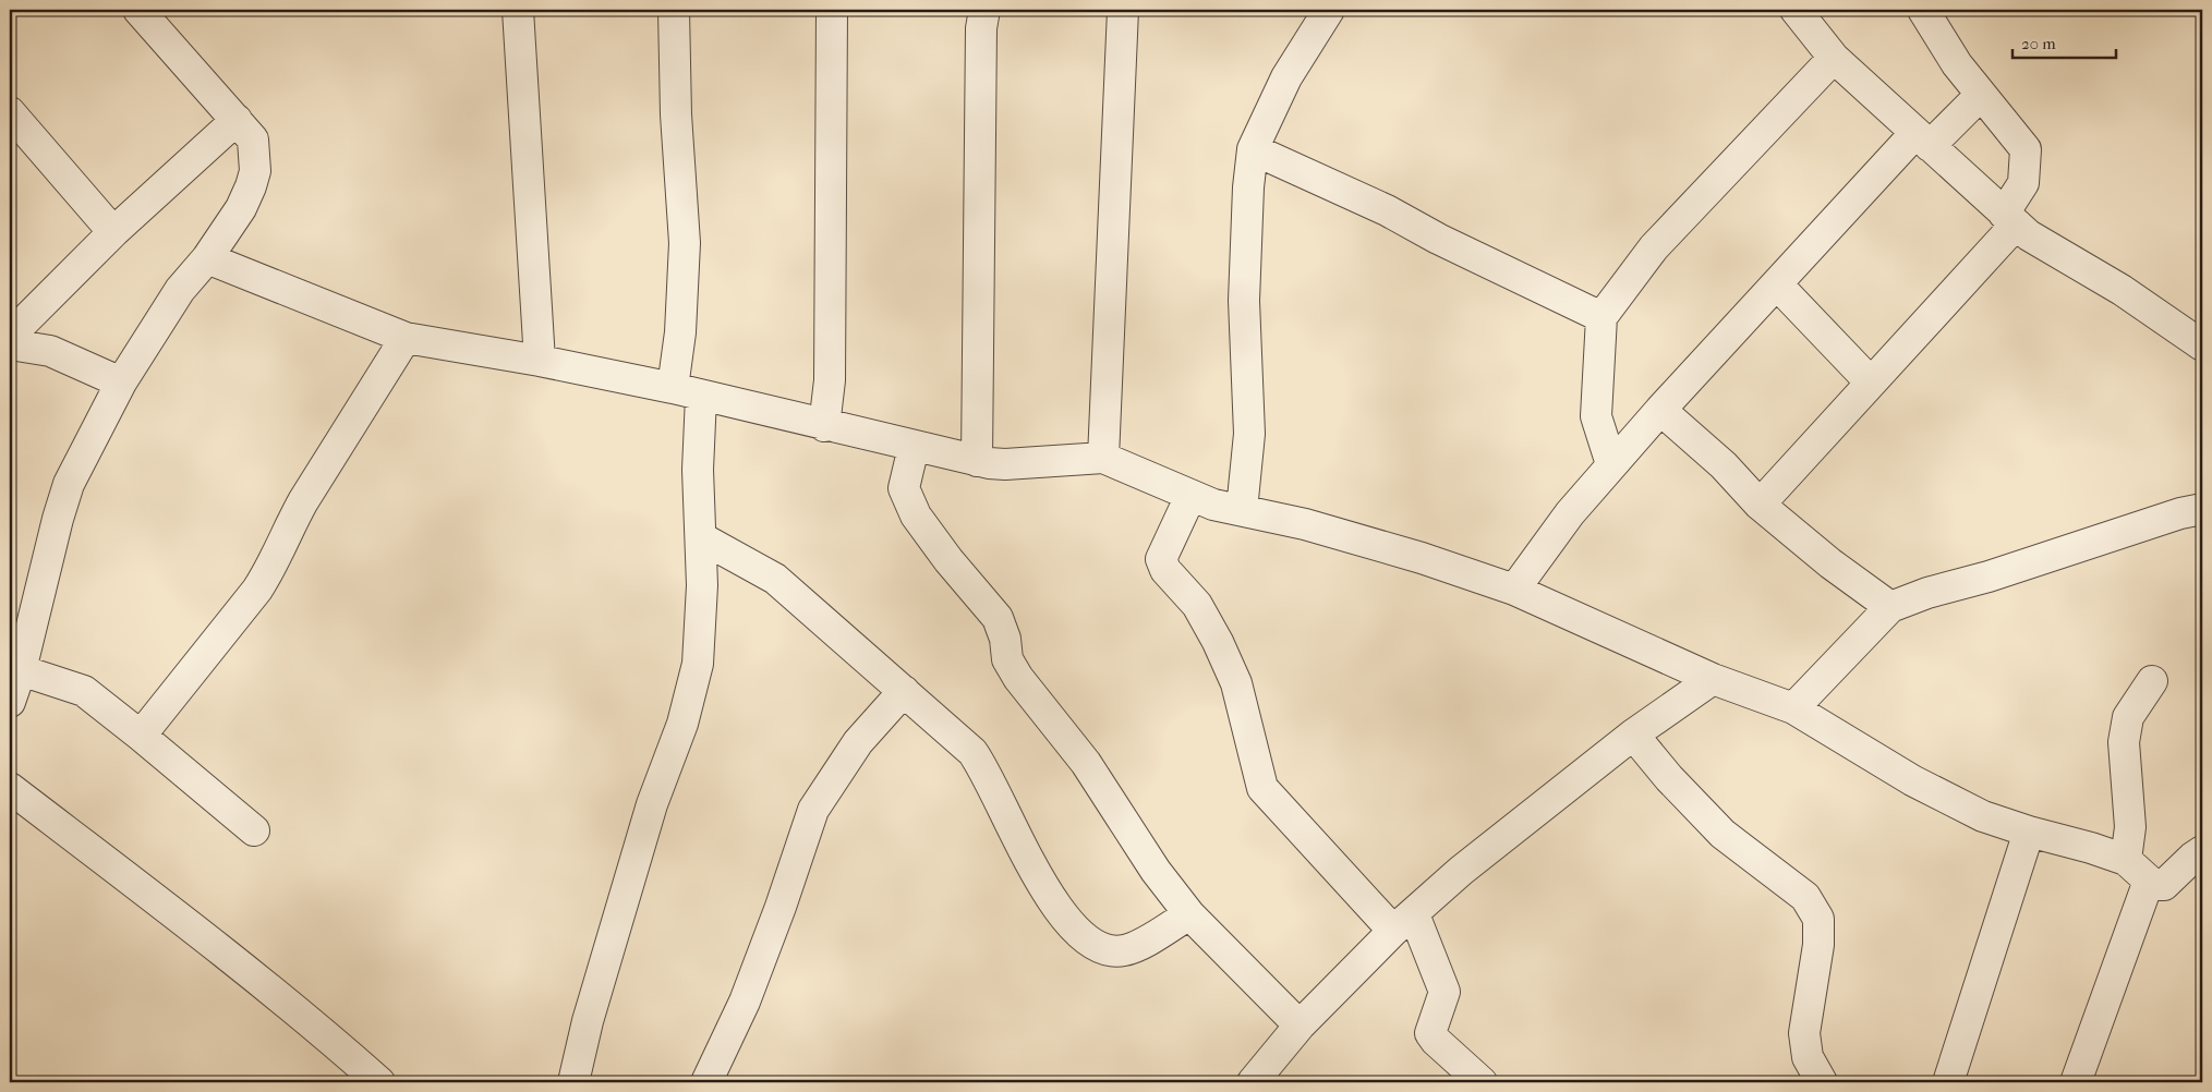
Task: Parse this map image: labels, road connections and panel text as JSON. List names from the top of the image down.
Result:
{
  "scale_bar": "20 m"
}
